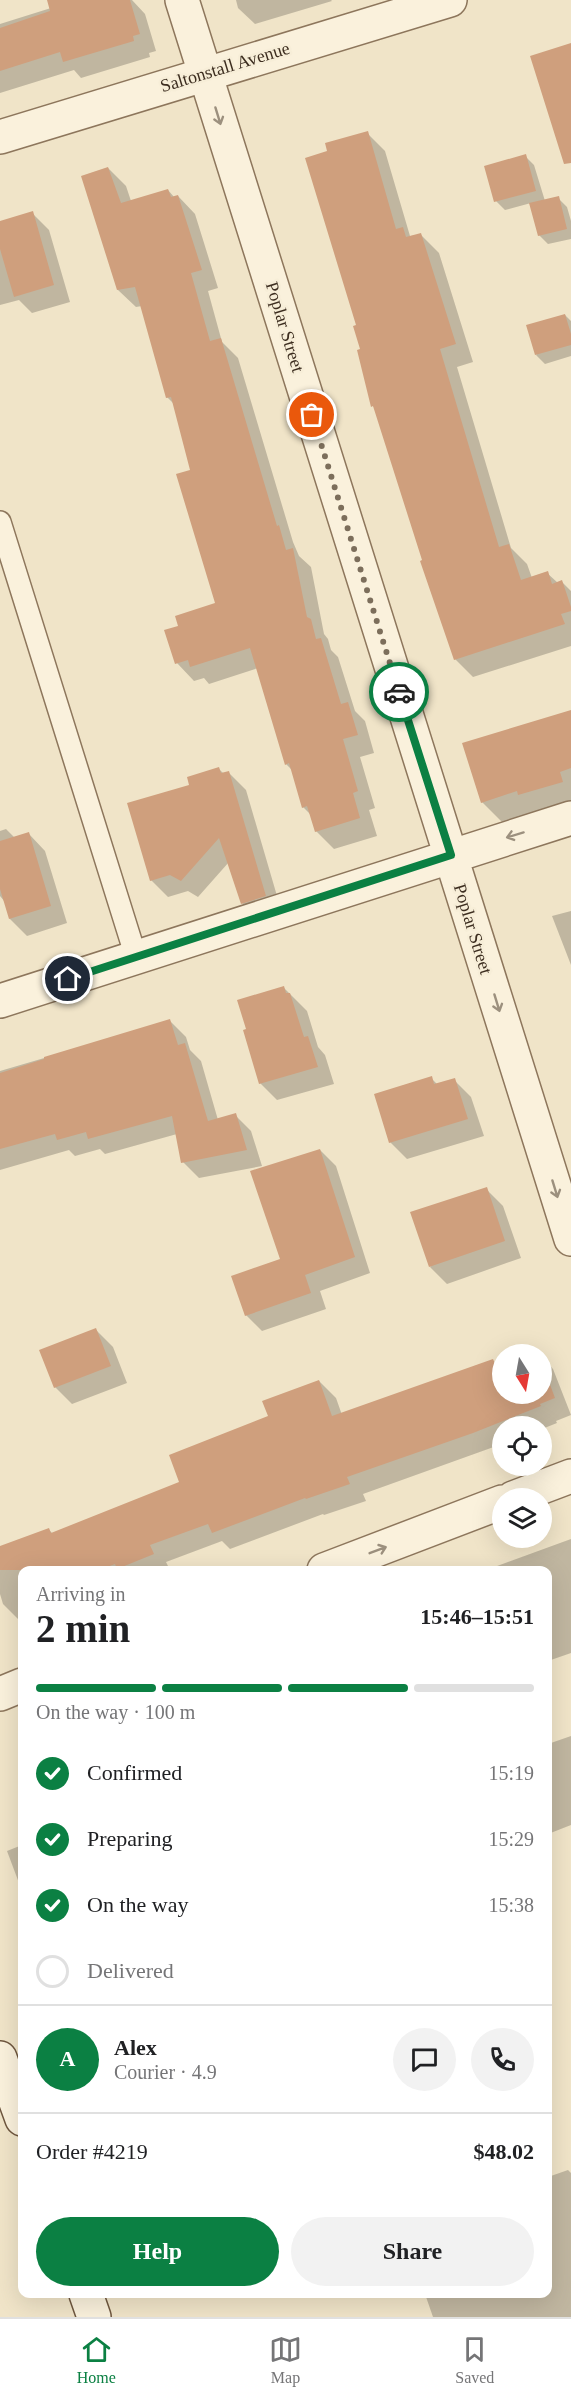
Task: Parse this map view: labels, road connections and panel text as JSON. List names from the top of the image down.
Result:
{
  "streets": {
    "street": ["Saltonstall Avenue", "Poplar Street"]
  },
  "crossings": [
    ["Saltonstall Avenue", "Poplar Street"]
  ],
  "one_way": ["Poplar Street"],
  "north": "bottom",
  "page": {
    "heading": ["2 min", "Arriving in", "15:46–15:51"],
    "panel": [
      "Alex",
      "Courier · 4.9",
      "Order #4219",
      "$48.02"
    ],
    "bar": "On the way · 100 m",
    "list": [
      ["Confirmed", "15:19"],
      ["Preparing", "15:29"],
      ["On the way", "15:38"],
      "Delivered"
    ],
    "round": "A",
    "buttons": ["Help", "Share"],
    "tabs": ["Home", "Map", "Saved"]
  }
}
